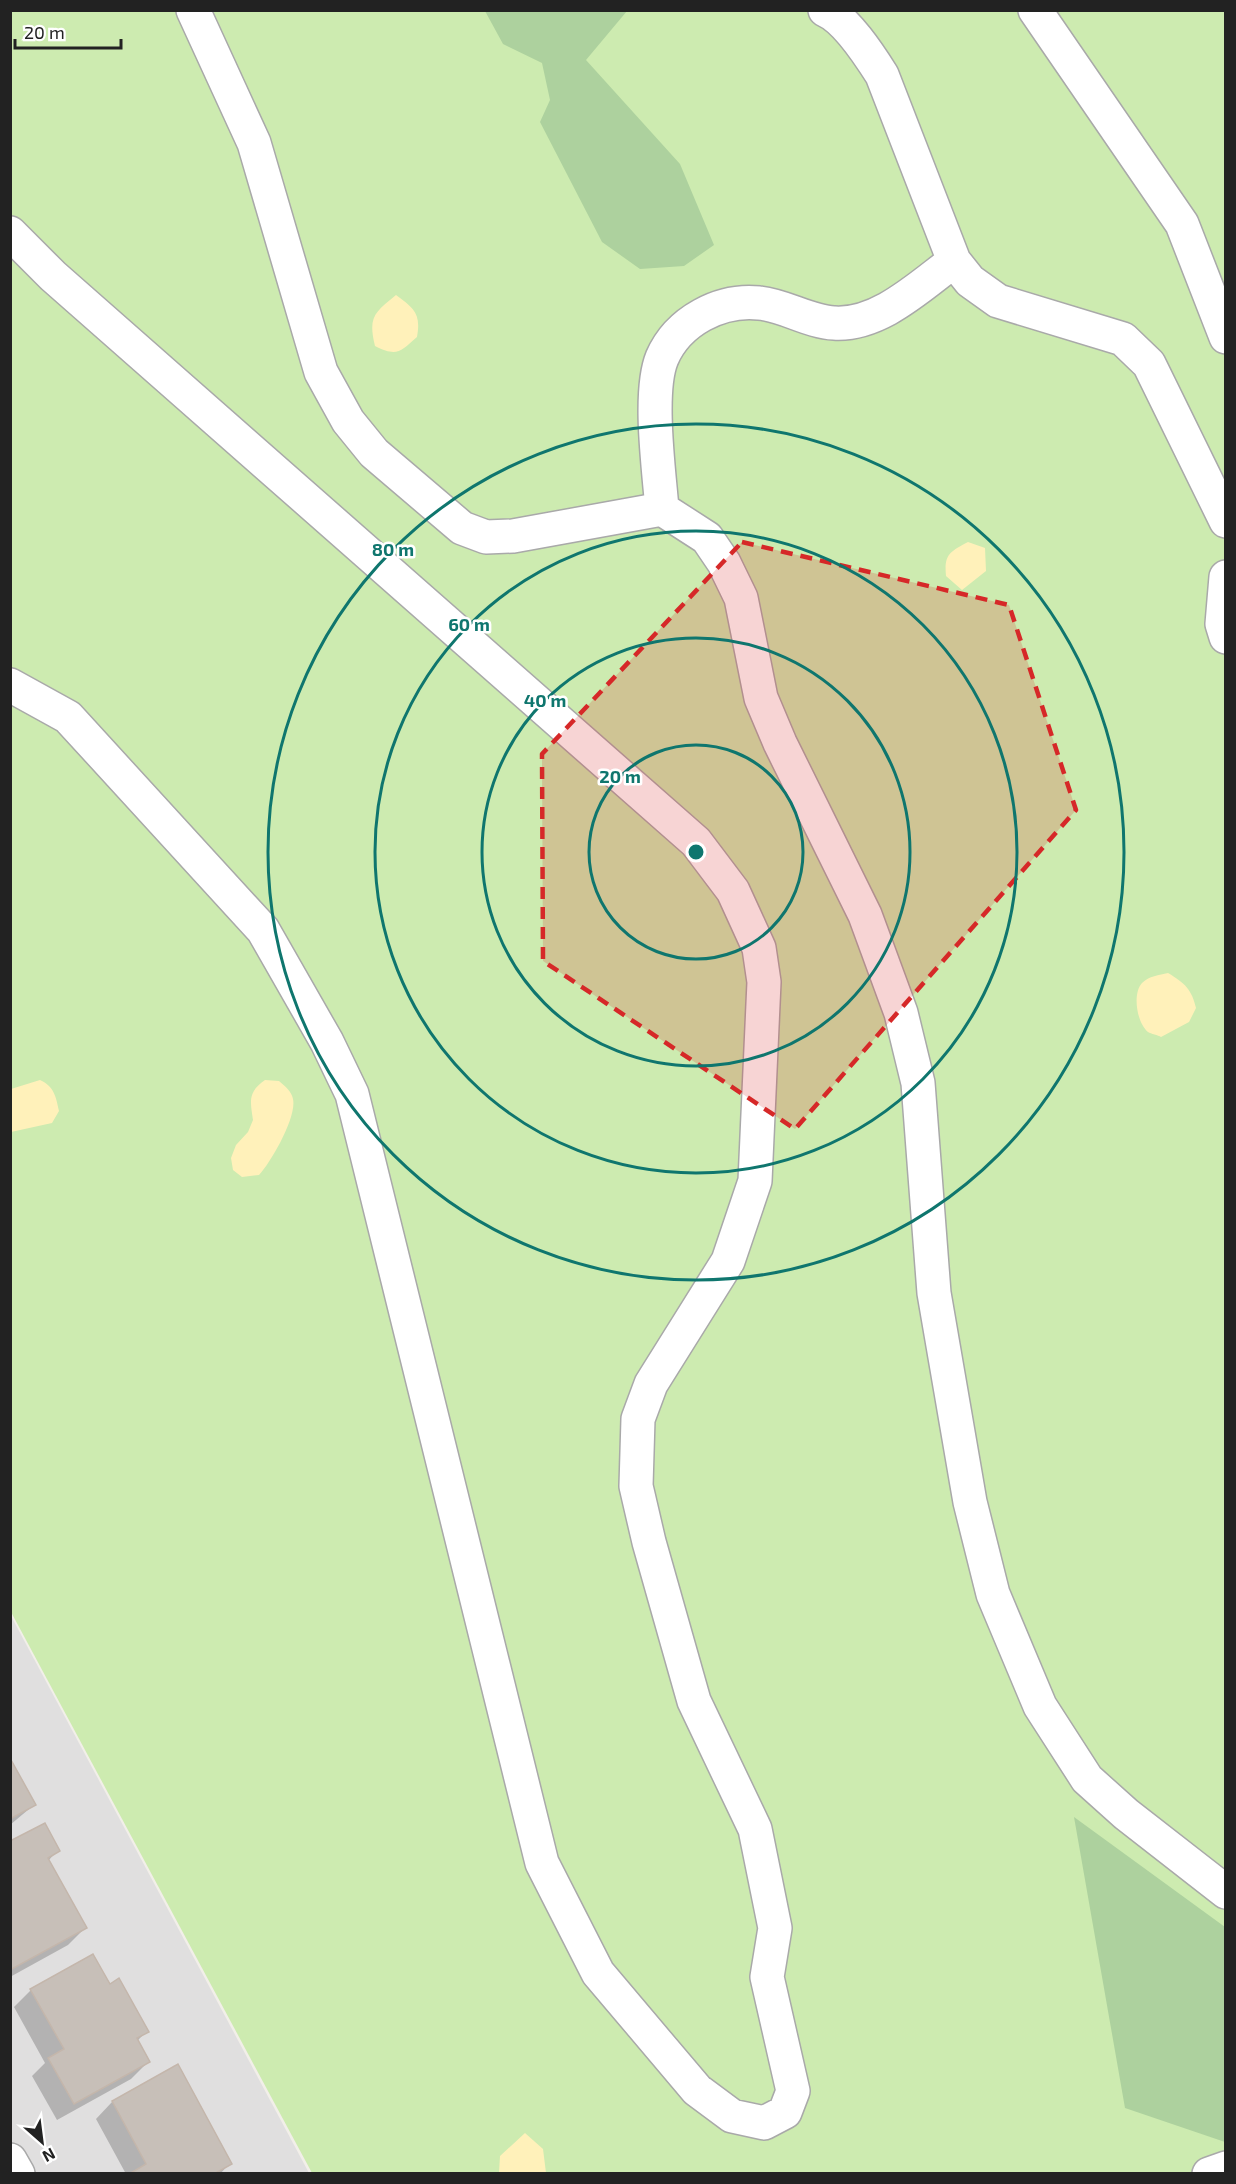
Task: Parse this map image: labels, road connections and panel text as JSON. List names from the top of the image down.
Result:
{
  "scale_bar": "20 m",
  "north": "bottom right",
  "rings": [
    "80 m",
    "60 m",
    "40 m",
    "20 m"
  ]
}
